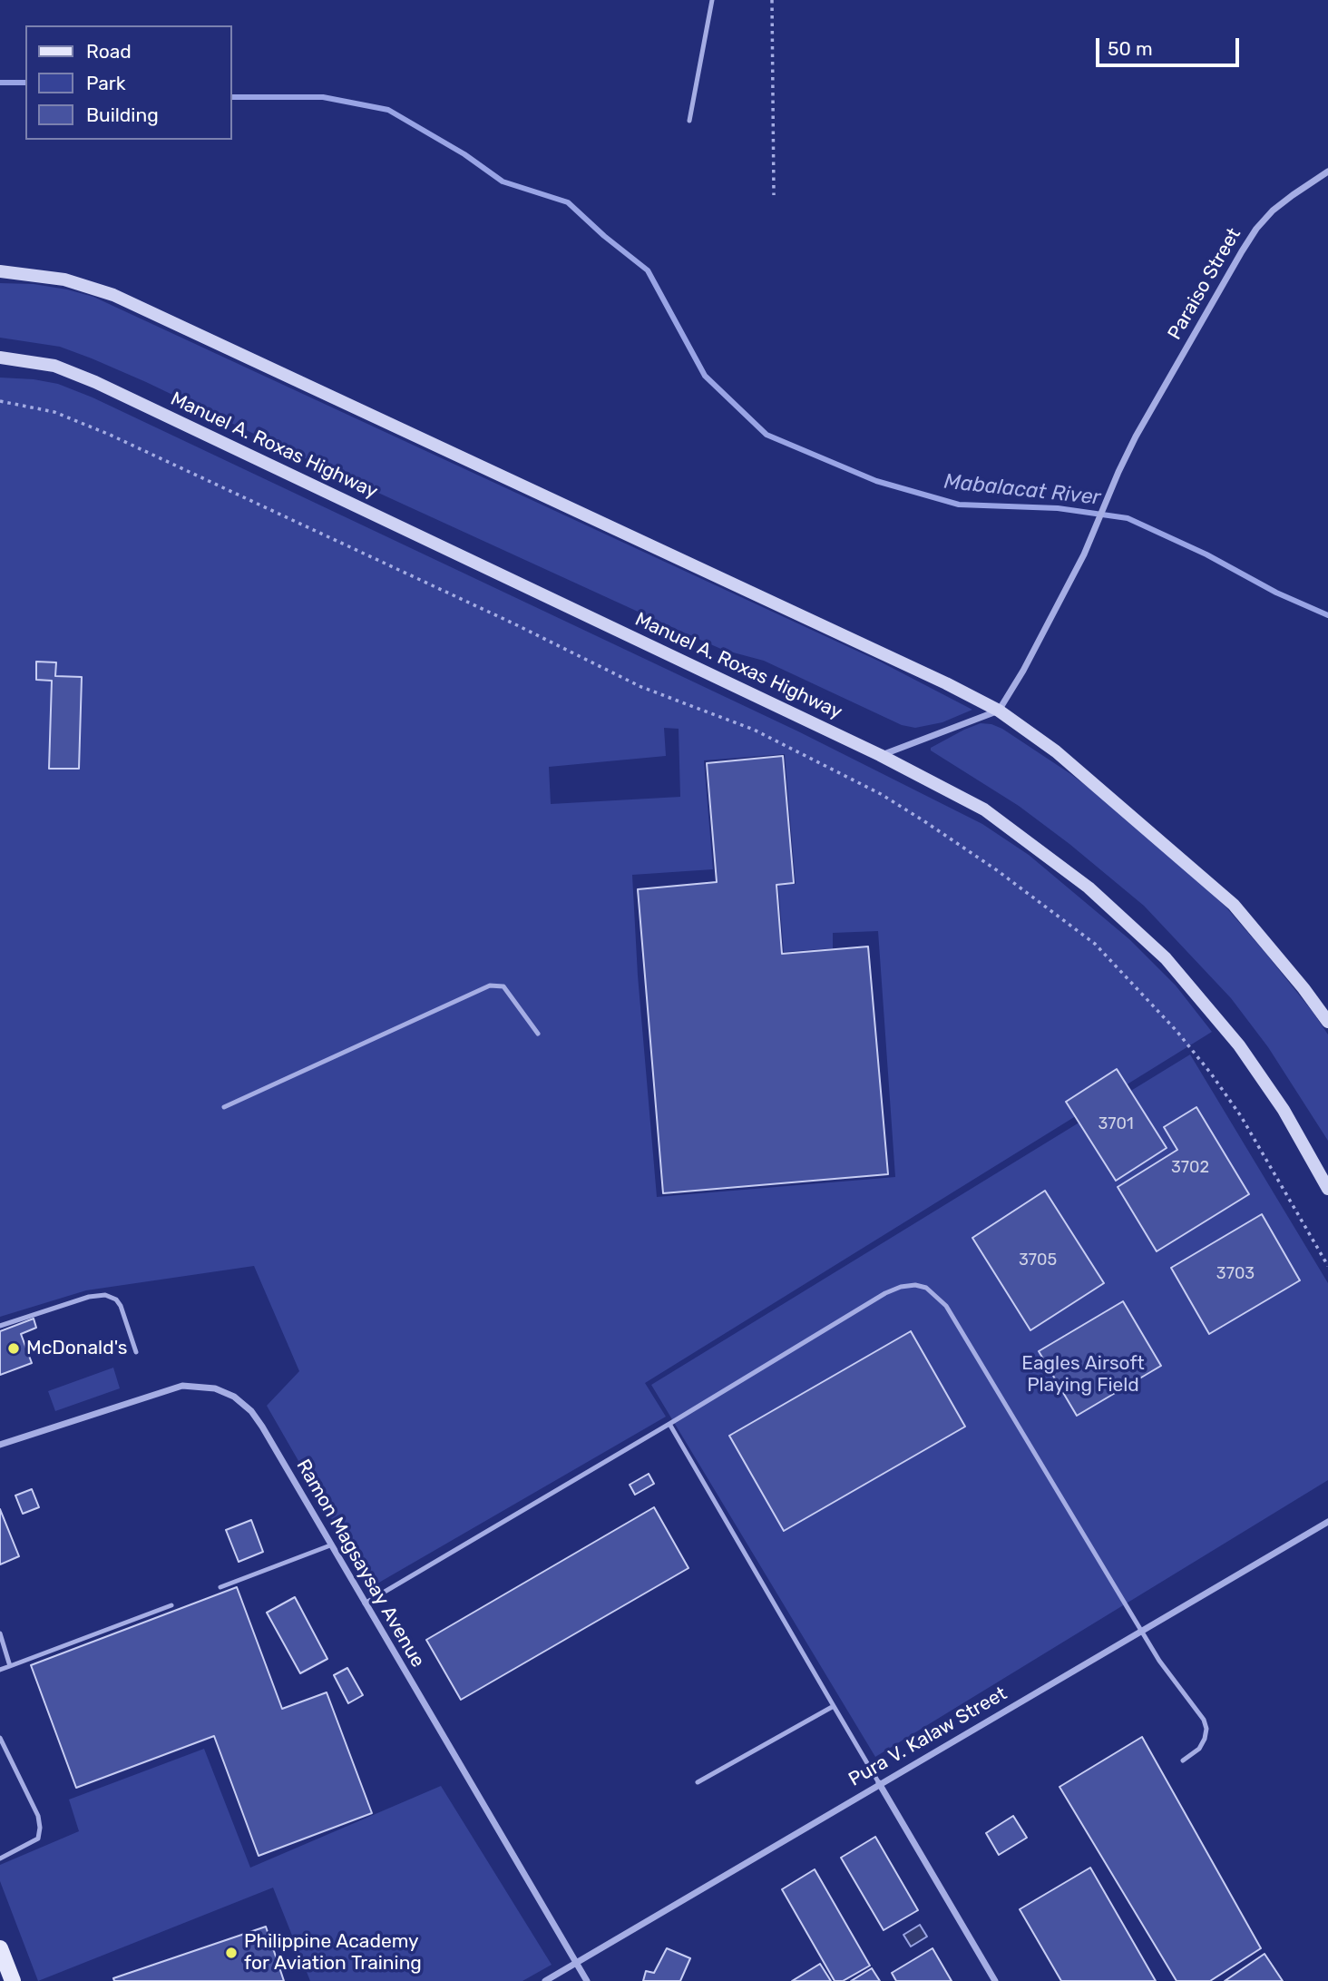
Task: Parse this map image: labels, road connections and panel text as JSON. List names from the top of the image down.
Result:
{
  "streets": {
    "main road": ["Manuel A. Roxas Highway"],
    "street": ["Paraiso Street", "Ramon Magsaysay Avenue", "Pura V. Kalaw Street"]
  },
  "crossings": [
    ["Ramon Magsaysay Avenue", "Pura V. Kalaw Street"]
  ],
  "water": ["Mabalacat River"],
  "parks": ["Eagles Airsoft Playing Field"],
  "places": ["McDonald's", "Philippine Academy for Aviation Training"],
  "house_numbers": [
    "3701",
    "3702",
    "3705",
    "3703"
  ],
  "legend": ["Road", "Park", "Building"],
  "scale_bar": "50 m"
}
